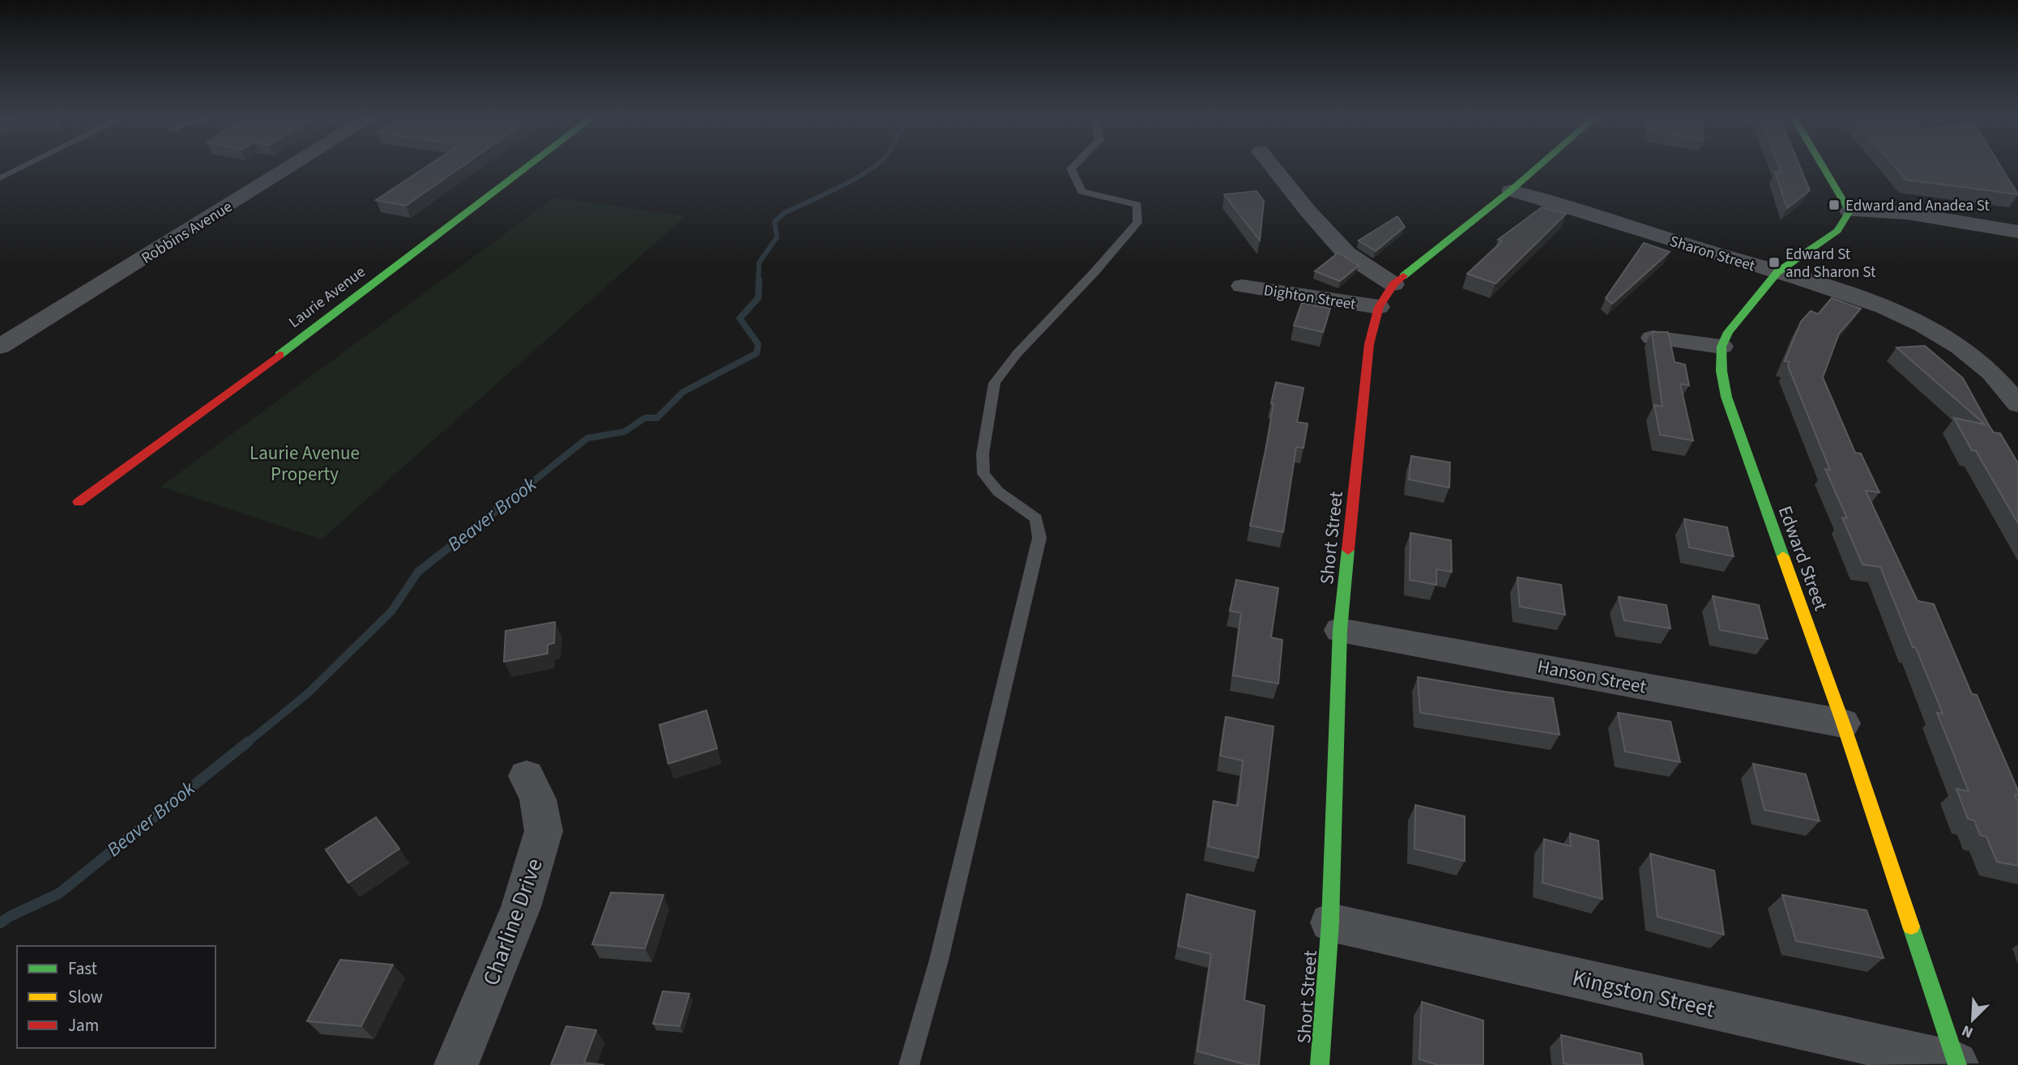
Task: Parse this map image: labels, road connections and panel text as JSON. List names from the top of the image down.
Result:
{
  "streets": {
    "street": [
      "Robbins Avenue",
      "Sharon Street",
      "Laurie Avenue",
      "Dighton Street",
      "Short Street",
      "Edward Street",
      "Hanson Street",
      "Charline Drive",
      "Kingston Street"
    ]
  },
  "crossings": [
    ["Sharon Street", "Short Street"],
    ["Dighton Street", "Short Street"],
    ["Short Street", "Hanson Street"],
    ["Short Street", "Kingston Street"],
    ["Edward Street", "Hanson Street"],
    ["Edward Street", "Kingston Street"]
  ],
  "water": ["Beaver Brook"],
  "parks": ["Laurie Avenue Property"],
  "places": {
    "transit": ["Edward and Anadea St", "Edward St and Sharon St"]
  },
  "legend": ["Fast", "Slow", "Jam"],
  "north": "bottom left"
}
